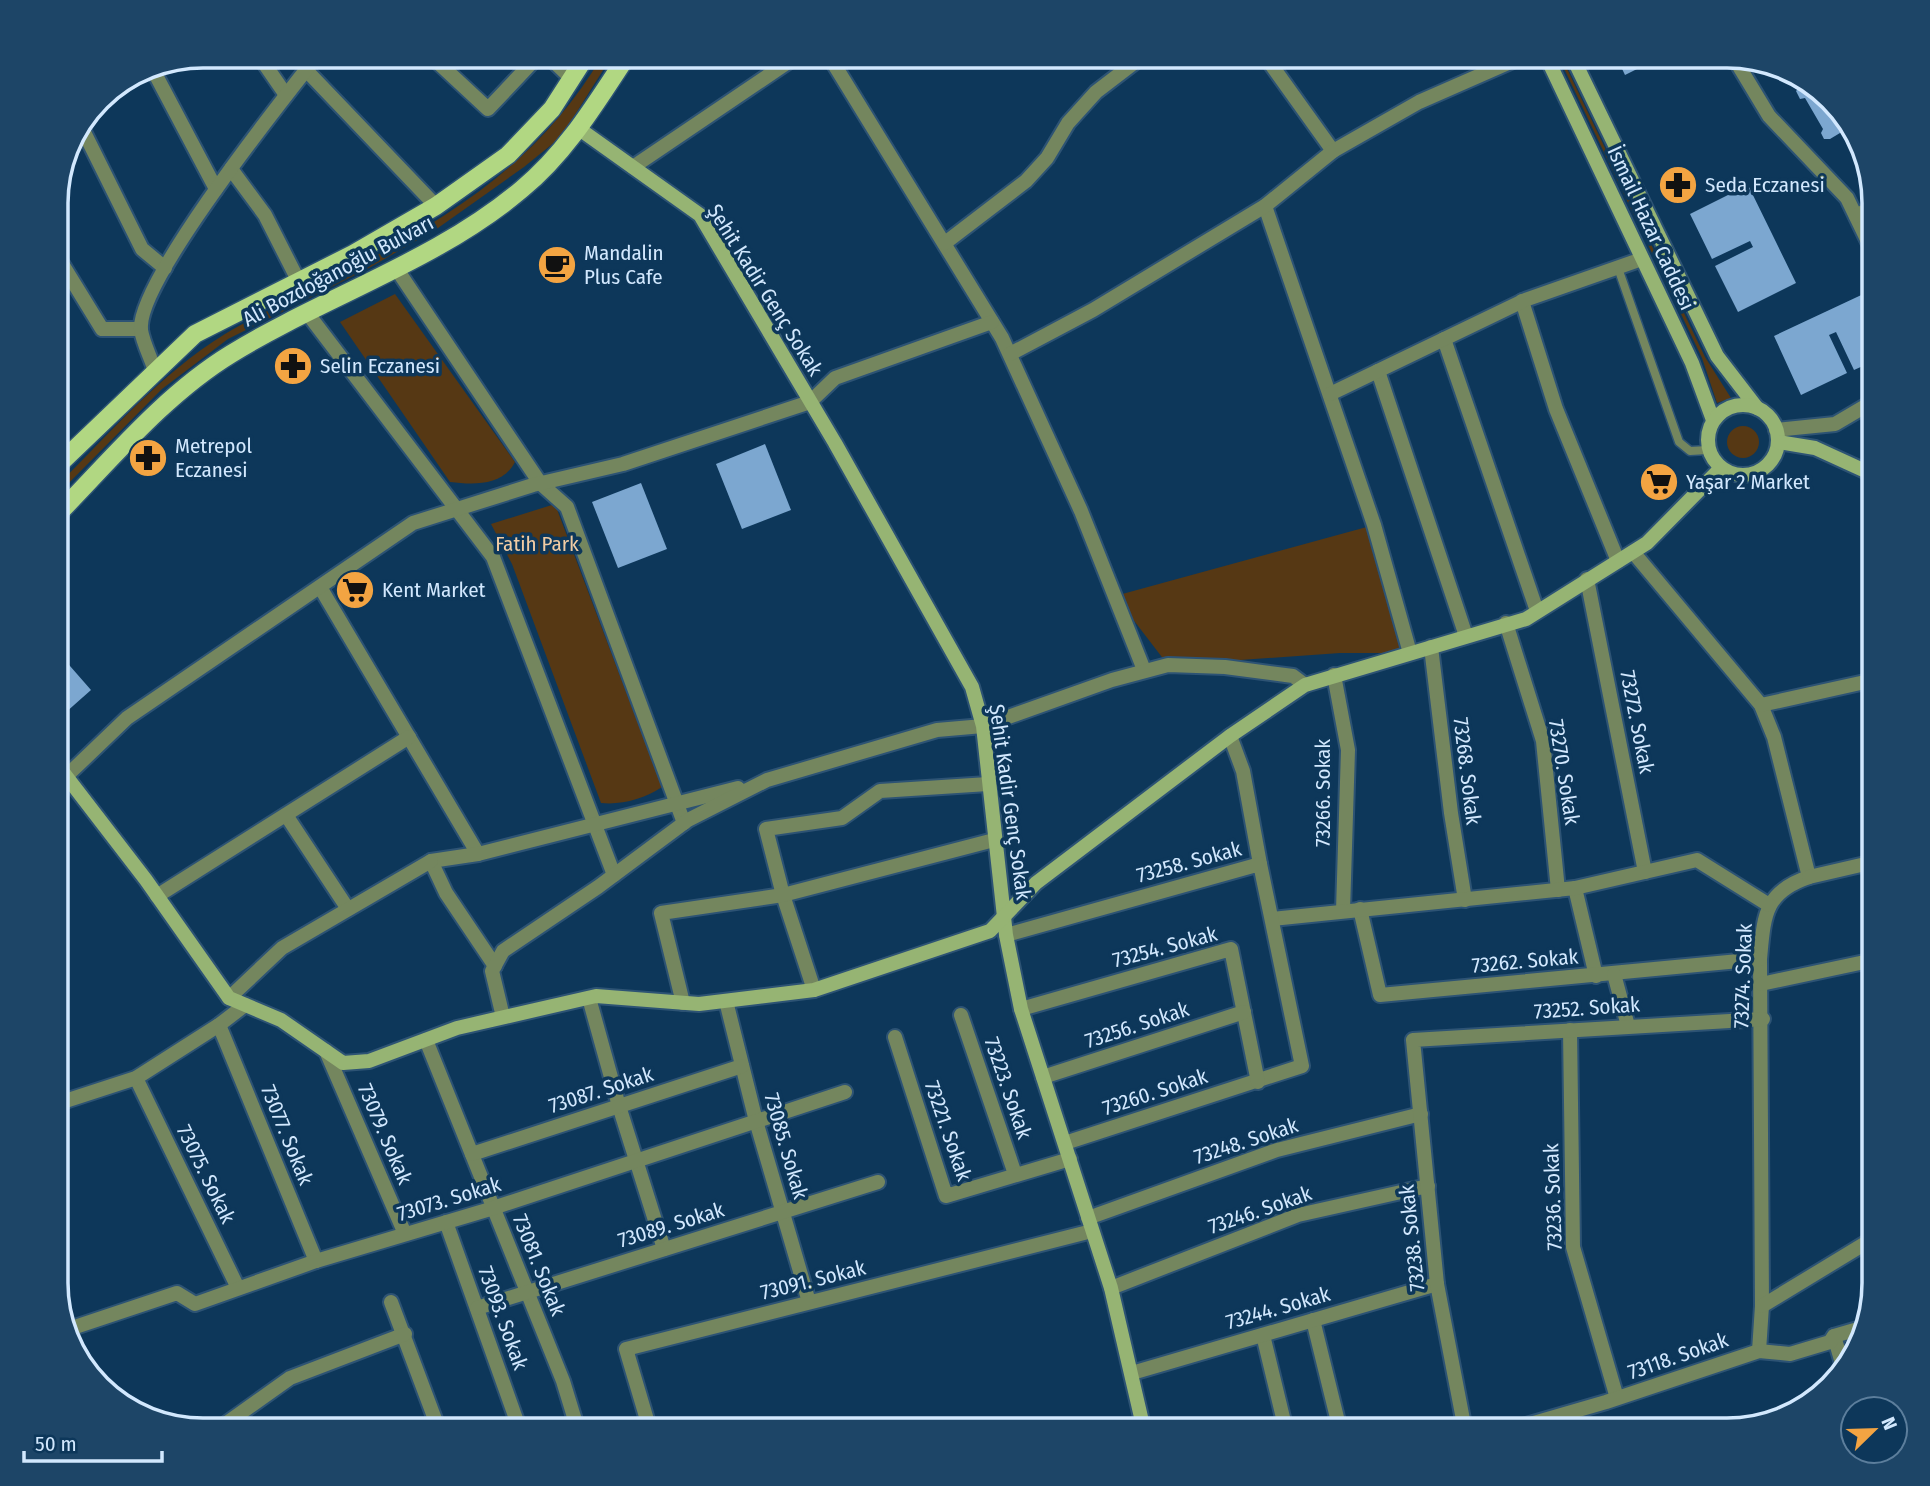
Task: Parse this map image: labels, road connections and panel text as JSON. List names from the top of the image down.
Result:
{
  "streets": {
    "main road": ["İsmail Hazar Caddesi", "Ali Bozdoğanoğlu Bulvarı", "Şehit Kadir Genç Sokak"],
    "street": [
      "73272. Sokak",
      "73268. Sokak",
      "73270. Sokak",
      "73266. Sokak",
      "73258. Sokak",
      "73254. Sokak",
      "73262. Sokak",
      "73274. Sokak",
      "73252. Sokak",
      "73256. Sokak",
      "73223. Sokak",
      "73087. Sokak",
      "73260. Sokak",
      "73221. Sokak",
      "73079. Sokak",
      "73077. Sokak",
      "73248. Sokak",
      "73085. Sokak",
      "73075. Sokak",
      "73236. Sokak",
      "73073. Sokak",
      "73246. Sokak",
      "73089. Sokak",
      "73238. Sokak",
      "73081. Sokak",
      "73091. Sokak",
      "73244. Sokak",
      "73093. Sokak",
      "73118. Sokak"
    ]
  },
  "crossings": [
    ["Ali Bozdoğanoğlu Bulvarı", "Şehit Kadir Genç Sokak"],
    ["Şehit Kadir Genç Sokak", "73258. Sokak"],
    ["Şehit Kadir Genç Sokak", "73254. Sokak"],
    ["Şehit Kadir Genç Sokak", "73256. Sokak"],
    ["Şehit Kadir Genç Sokak", "73260. Sokak"],
    ["Şehit Kadir Genç Sokak", "73221. Sokak"],
    ["Şehit Kadir Genç Sokak", "73248. Sokak"],
    ["Şehit Kadir Genç Sokak", "73246. Sokak"],
    ["Şehit Kadir Genç Sokak", "73091. Sokak"],
    ["Şehit Kadir Genç Sokak", "73244. Sokak"],
    ["73258. Sokak", "73254. Sokak"],
    ["73258. Sokak", "73260. Sokak"],
    ["73254. Sokak", "73256. Sokak"],
    ["73254. Sokak", "73260. Sokak"],
    ["73262. Sokak", "73274. Sokak"],
    ["73274. Sokak", "73252. Sokak"],
    ["73274. Sokak", "73118. Sokak"],
    ["73252. Sokak", "73236. Sokak"],
    ["73252. Sokak", "73238. Sokak"],
    ["73223. Sokak", "73221. Sokak"],
    ["73087. Sokak", "73085. Sokak"],
    ["73087. Sokak", "73081. Sokak"],
    ["73079. Sokak", "73073. Sokak"],
    ["73077. Sokak", "73073. Sokak"],
    ["73248. Sokak", "73238. Sokak"],
    ["73248. Sokak", "73091. Sokak"],
    ["73085. Sokak", "73073. Sokak"],
    ["73085. Sokak", "73089. Sokak"],
    ["73085. Sokak", "73091. Sokak"],
    ["73075. Sokak", "73073. Sokak"],
    ["73236. Sokak", "73118. Sokak"],
    ["73073. Sokak", "73081. Sokak"],
    ["73073. Sokak", "73093. Sokak"],
    ["73246. Sokak", "73238. Sokak"],
    ["73089. Sokak", "73081. Sokak"],
    ["73089. Sokak", "73093. Sokak"],
    ["73238. Sokak", "73244. Sokak"]
  ],
  "parks": ["Fatih Park"],
  "places": {
    "pharmacy": ["Seda Eczanesi", "Selin Eczanesi", "Metrepol Eczanesi"],
    "cafe": ["Mandalin Plus Cafe"],
    "supermarket": ["Yaşar 2 Market", "Kent Market"]
  },
  "scale_bar": "50 m",
  "north": "top right"
}
